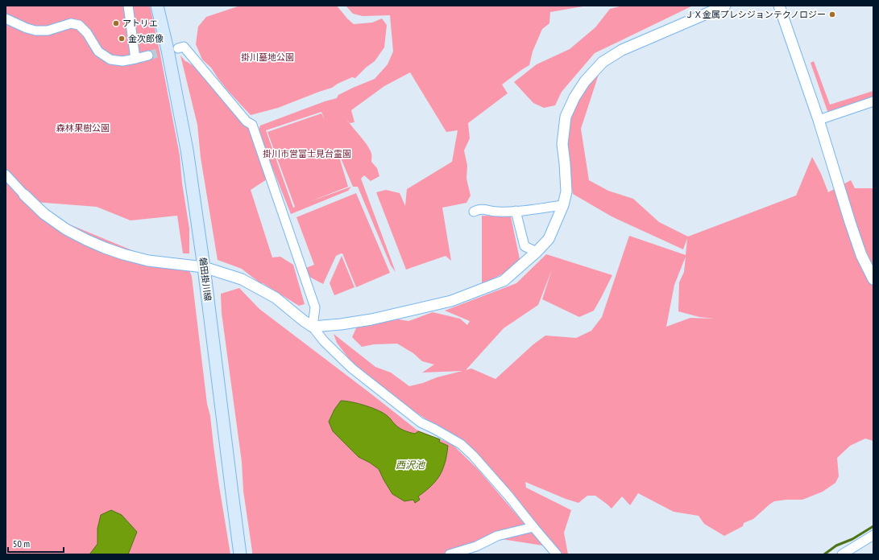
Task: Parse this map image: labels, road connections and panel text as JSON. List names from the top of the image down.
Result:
{
  "streets": {
    "main road": ["磐田掛川線"]
  },
  "water": ["西沢池"],
  "parks": ["掛川墓地公園", "森林果樹公園", "掛川市営富士見台霊園"],
  "places": ["ＪＸ金属プレシジョンテクノロジー", "アトリエ", "金次郎像"],
  "scale_bar": "50 m"
}
